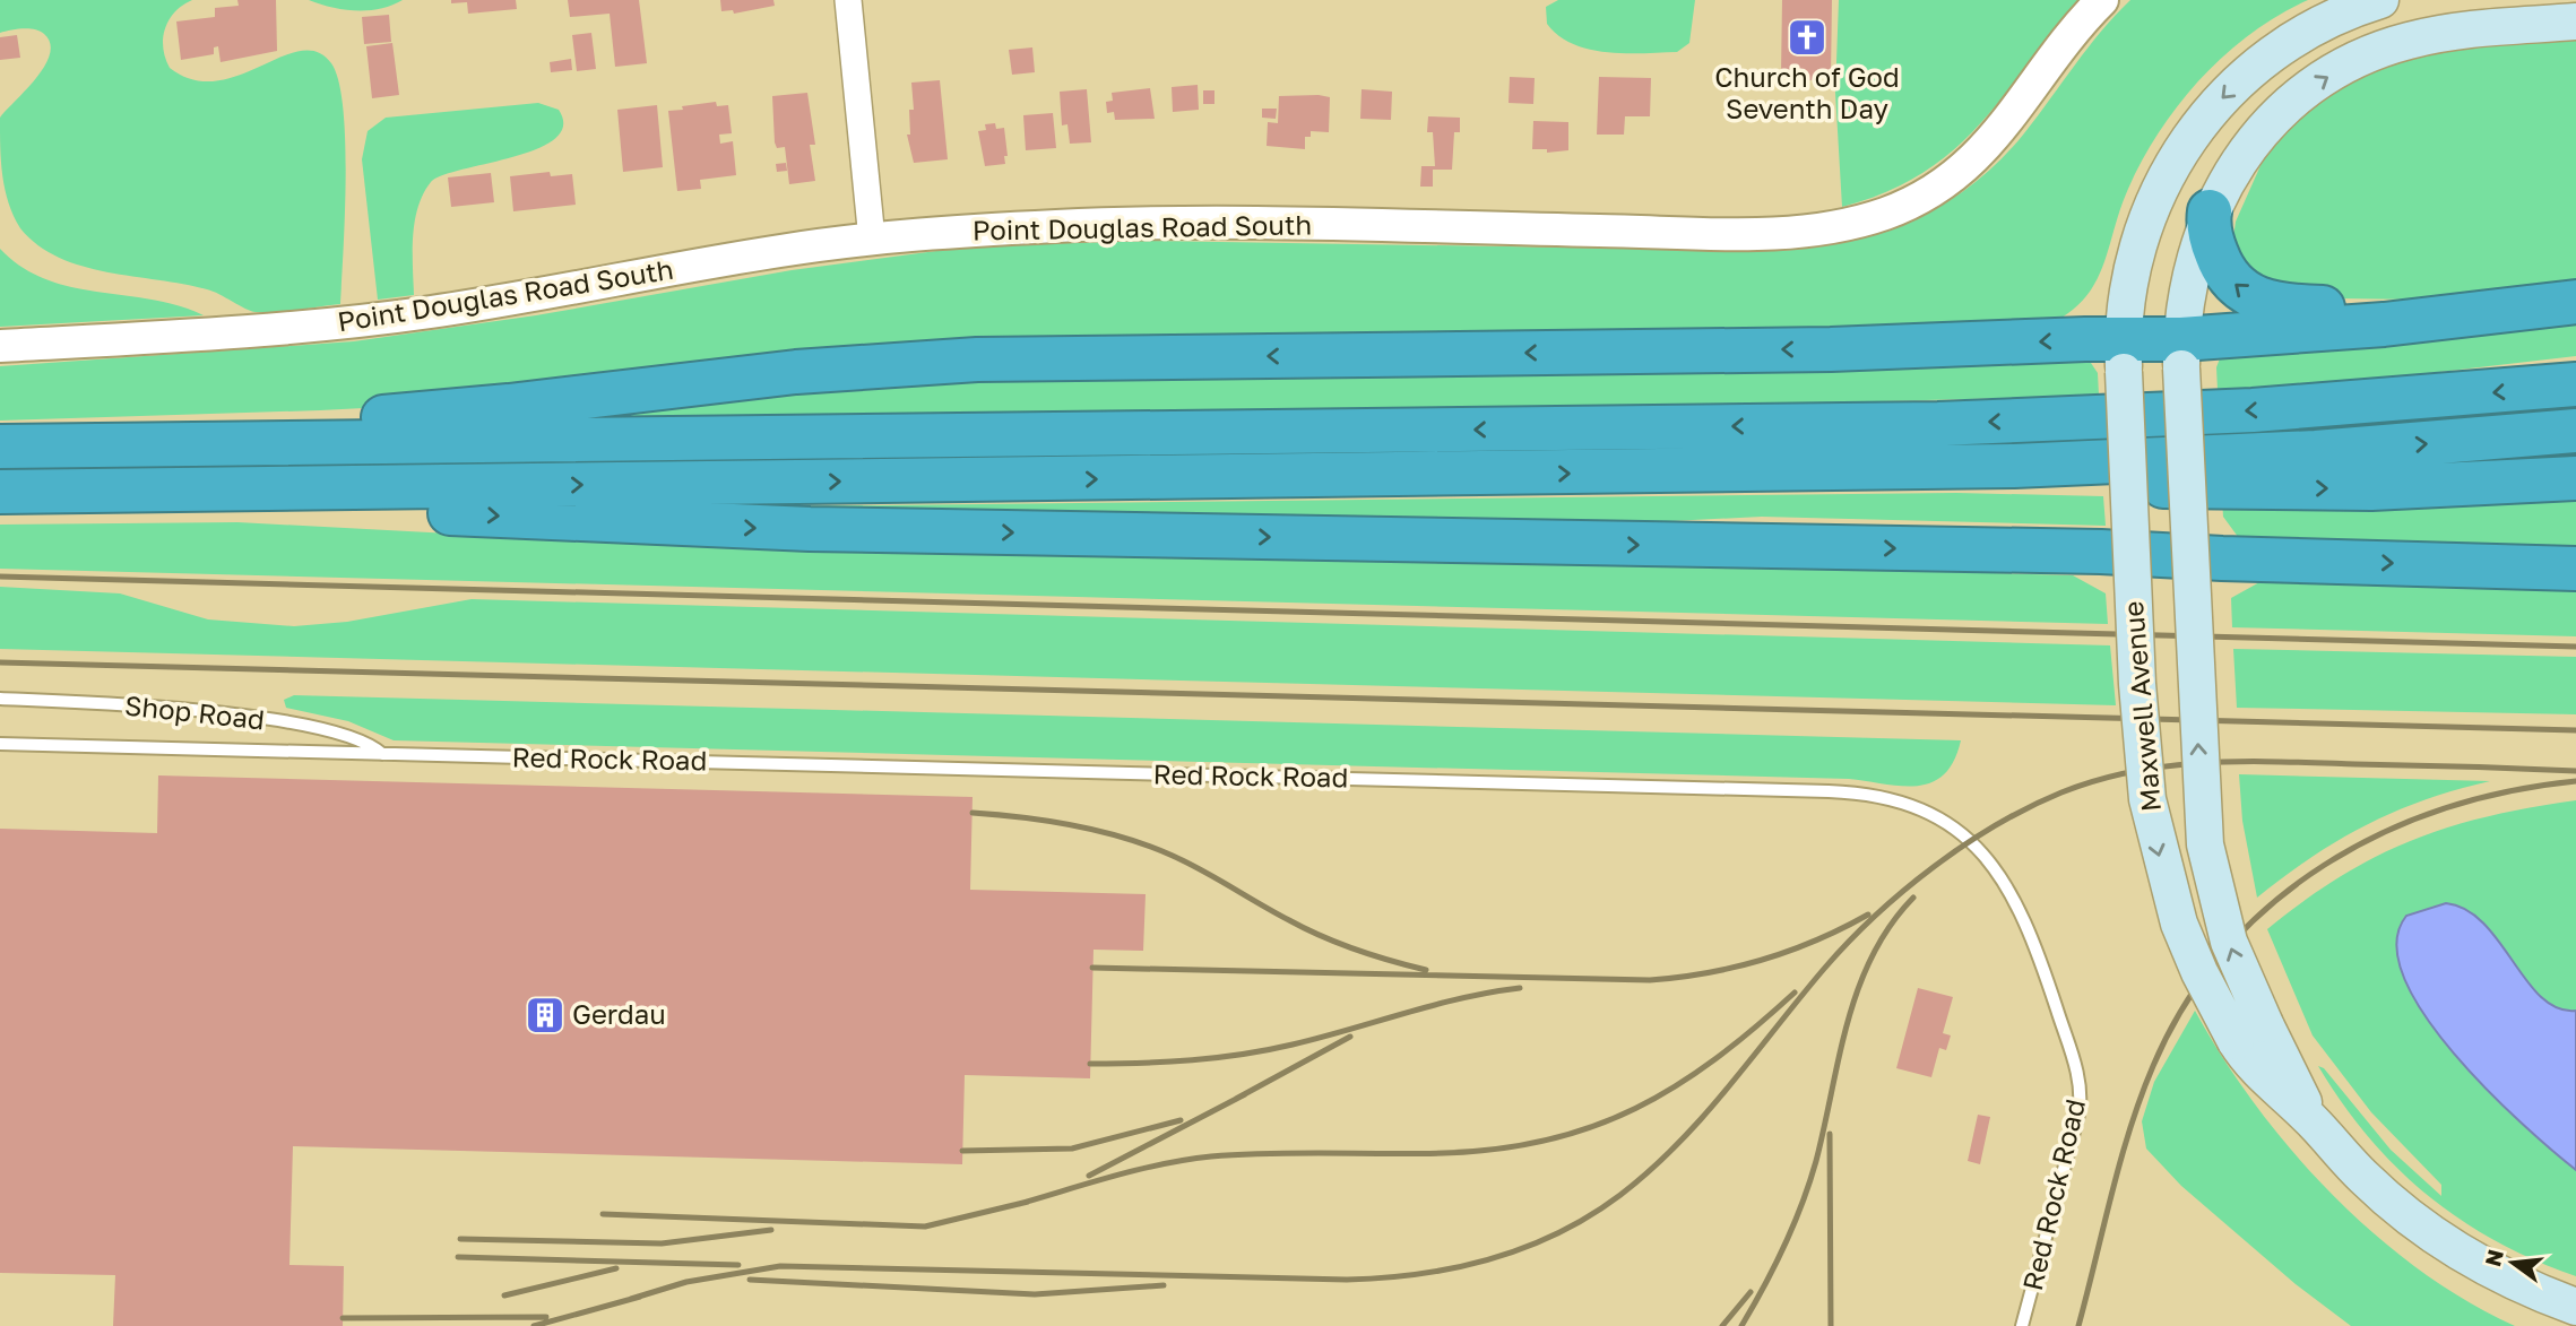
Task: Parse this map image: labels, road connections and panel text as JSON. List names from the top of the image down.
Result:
{
  "streets": {
    "main road": ["Maxwell Avenue"],
    "street": ["Point Douglas Road South"],
    "lane": ["Shop Road", "Red Rock Road"]
  },
  "crossings": [
    ["Shop Road", "Red Rock Road"]
  ],
  "places": {
    "church": ["Church of God Seventh Day"],
    "building": ["Gerdau"]
  },
  "north": "left"
}
